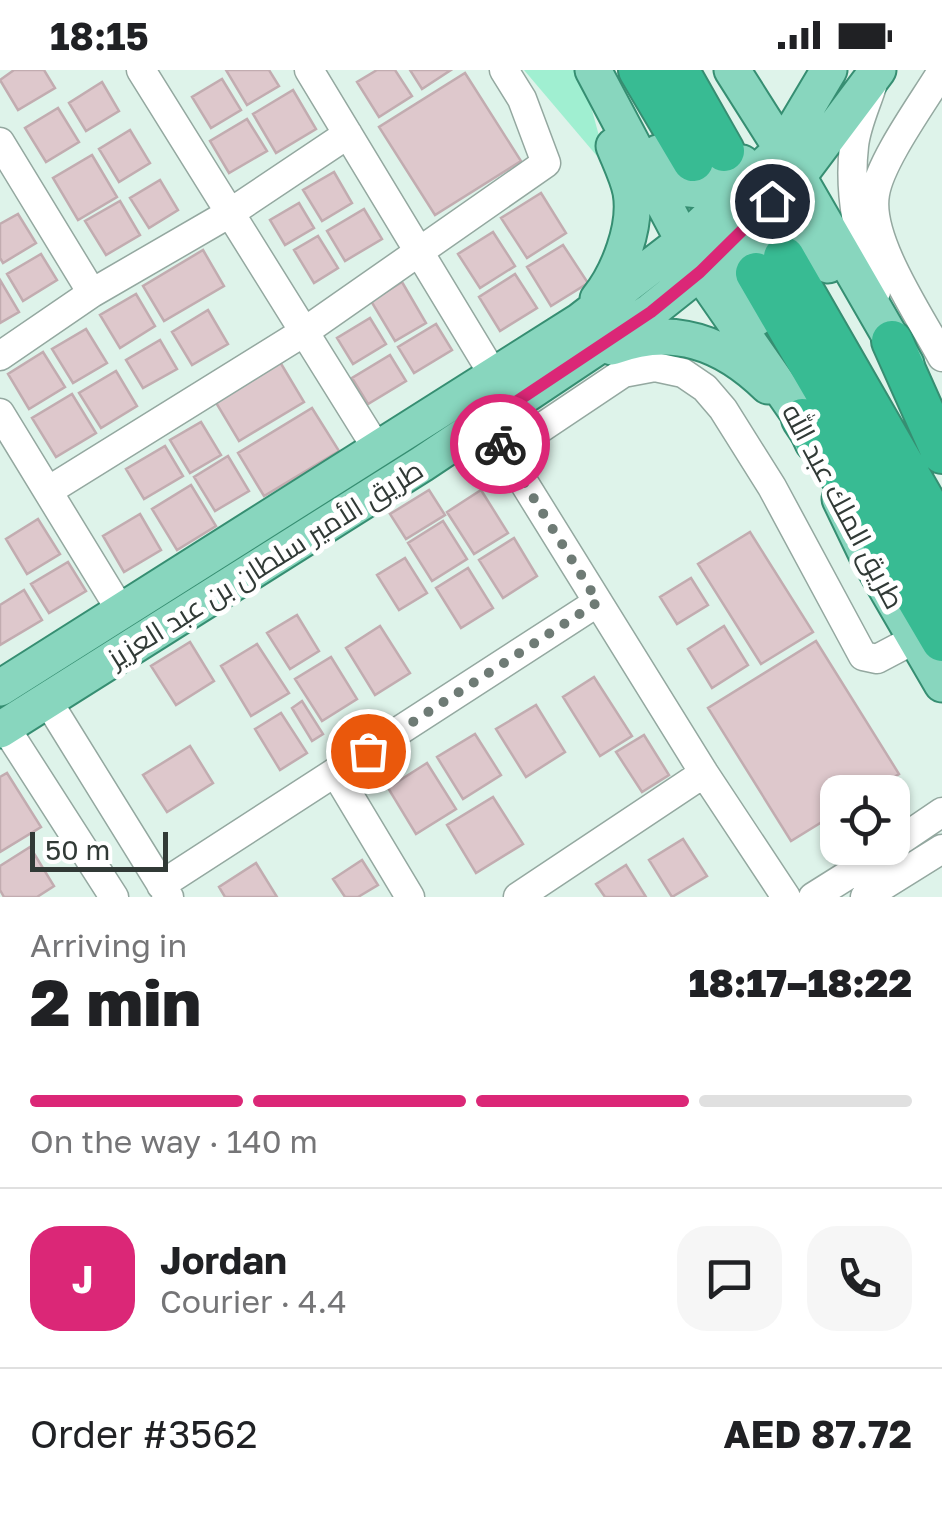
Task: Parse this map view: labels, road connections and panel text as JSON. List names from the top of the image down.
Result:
{
  "streets": {
    "highway": ["طريق الملك عبد الله"],
    "main road": ["طريق الأمير سلطان بن عبد العزيز"]
  },
  "crossings": [
    ["طريق الملك عبد الله", "طريق الأمير سلطان بن عبد العزيز"]
  ],
  "scale_bar": "50 m",
  "page": {
    "status": "18:15",
    "scale": "50 m",
    "heading": ["2 min", "Arriving in", "18:17–18:22"],
    "panel": [
      "Jordan",
      "Courier · 4.4",
      "Order #3562",
      "AED 87.72"
    ],
    "bar": "On the way · 140 m",
    "round": "J"
  }
}
